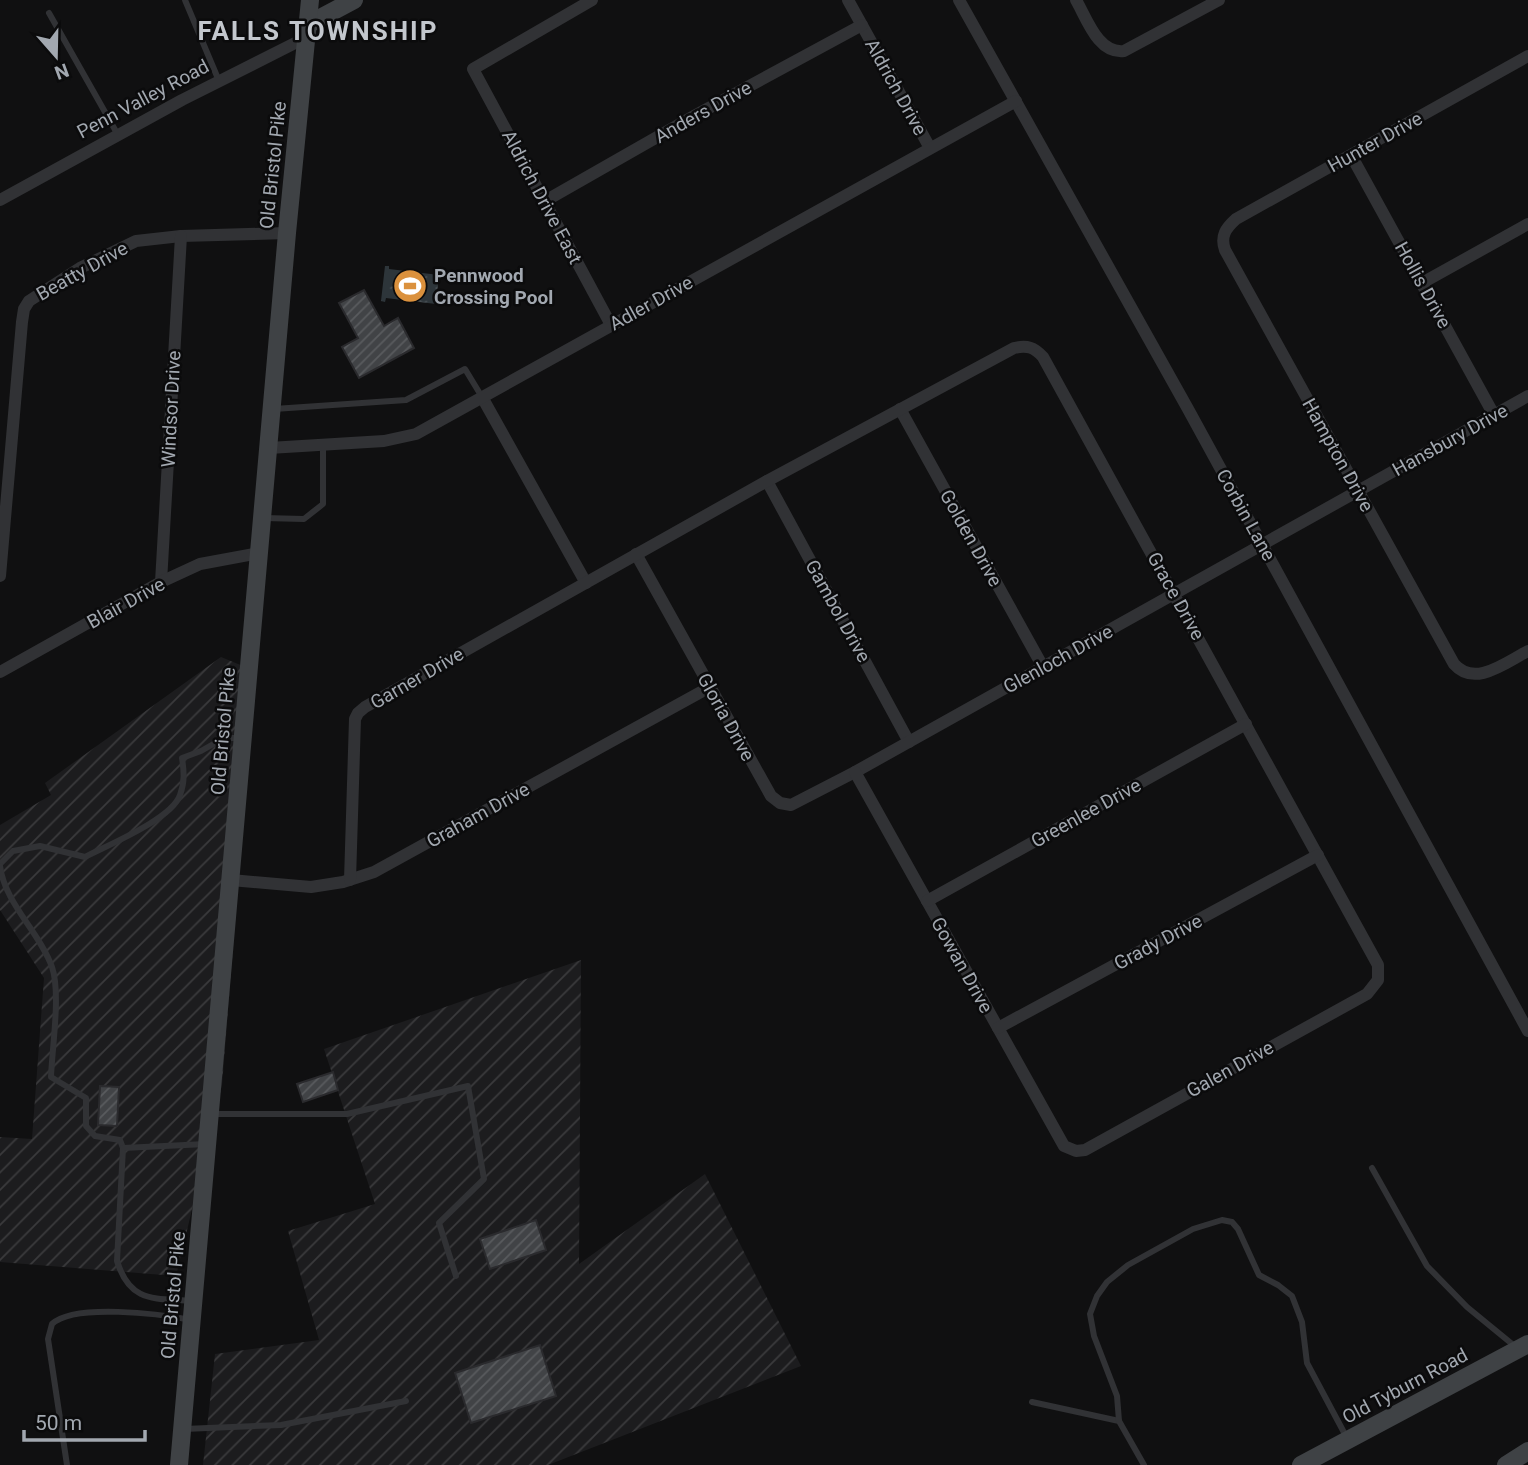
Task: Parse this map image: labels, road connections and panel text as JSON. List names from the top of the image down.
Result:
{
  "streets": {
    "main road": ["Penn Valley Road", "Old Bristol Pike", "Old Tyburn Road"],
    "street": [
      "Aldrich Drive",
      "Anders Drive",
      "Hunter Drive",
      "Aldrich Drive East",
      "Beatty Drive",
      "Hollis Drive",
      "Adler Drive",
      "Windsor Drive",
      "Hansbury Drive",
      "Hampton Drive",
      "Corbin Lane",
      "Golden Drive",
      "Grace Drive",
      "Blair Drive",
      "Gambol Drive",
      "Glenloch Drive",
      "Garner Drive",
      "Gloria Drive",
      "Greenlee Drive",
      "Graham Drive",
      "Grady Drive",
      "Gowan Drive",
      "Galen Drive"
    ]
  },
  "crossings": [
    ["Aldrich Drive", "Anders Drive"],
    ["Aldrich Drive", "Adler Drive"],
    ["Penn Valley Road", "Old Bristol Pike"],
    ["Anders Drive", "Aldrich Drive East"],
    ["Hunter Drive", "Hollis Drive"],
    ["Hunter Drive", "Hampton Drive"],
    ["Old Bristol Pike", "Beatty Drive"],
    ["Old Bristol Pike", "Adler Drive"],
    ["Old Bristol Pike", "Blair Drive"],
    ["Old Bristol Pike", "Graham Drive"],
    ["Aldrich Drive East", "Adler Drive"],
    ["Beatty Drive", "Windsor Drive"],
    ["Hollis Drive", "Hansbury Drive"],
    ["Adler Drive", "Corbin Lane"],
    ["Windsor Drive", "Blair Drive"],
    ["Hansbury Drive", "Hampton Drive"],
    ["Hansbury Drive", "Corbin Lane"],
    ["Hansbury Drive", "Glenloch Drive"],
    ["Corbin Lane", "Glenloch Drive"],
    ["Golden Drive", "Grace Drive"],
    ["Golden Drive", "Glenloch Drive"],
    ["Golden Drive", "Garner Drive"],
    ["Grace Drive", "Glenloch Drive"],
    ["Grace Drive", "Garner Drive"],
    ["Grace Drive", "Greenlee Drive"],
    ["Grace Drive", "Grady Drive"],
    ["Grace Drive", "Galen Drive"],
    ["Gambol Drive", "Glenloch Drive"],
    ["Gambol Drive", "Garner Drive"],
    ["Glenloch Drive", "Gloria Drive"],
    ["Glenloch Drive", "Gowan Drive"],
    ["Garner Drive", "Gloria Drive"],
    ["Garner Drive", "Graham Drive"],
    ["Gloria Drive", "Graham Drive"],
    ["Gloria Drive", "Gowan Drive"],
    ["Greenlee Drive", "Gowan Drive"],
    ["Grady Drive", "Gowan Drive"],
    ["Gowan Drive", "Galen Drive"]
  ],
  "districts": ["FALLS TOWNSHIP"],
  "places": {
    "sports": ["Pennwood Crossing Pool"]
  },
  "scale_bar": "50 m",
  "north": "bottom"
}
